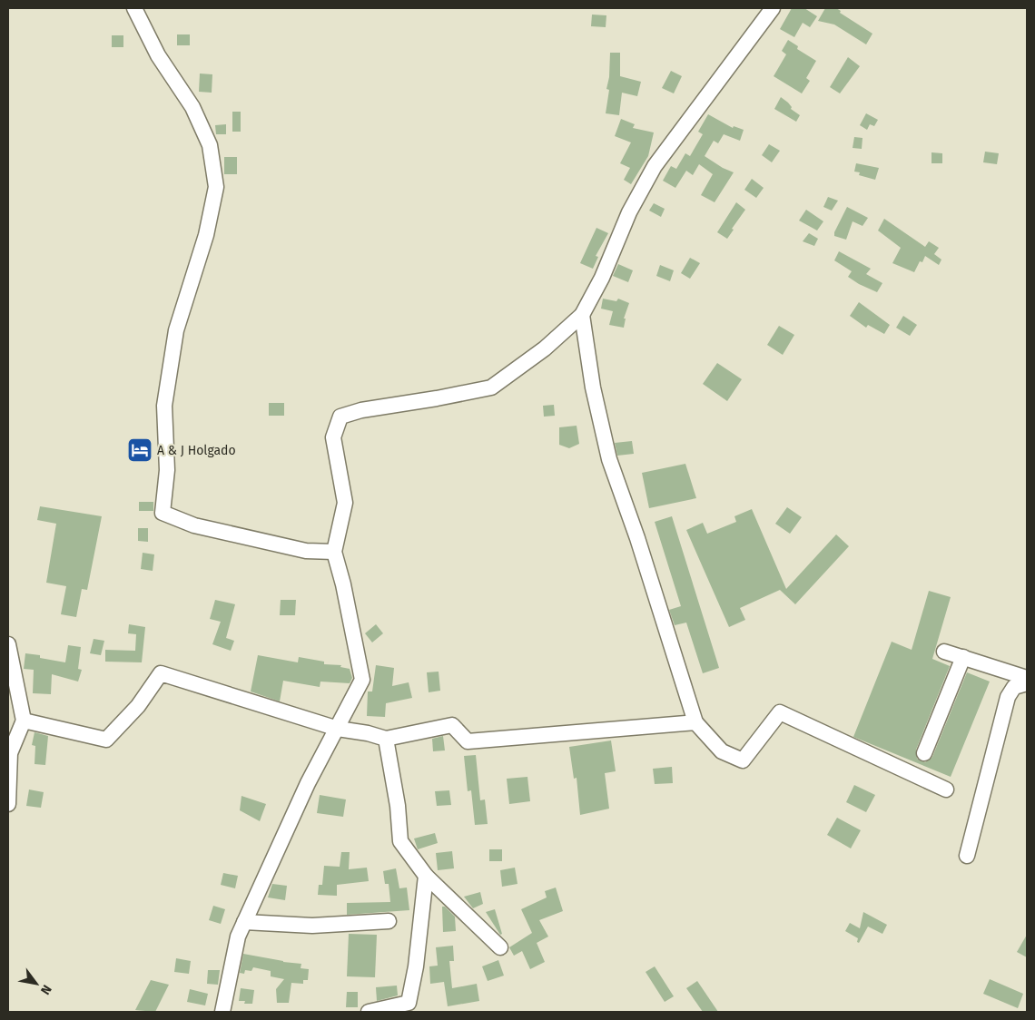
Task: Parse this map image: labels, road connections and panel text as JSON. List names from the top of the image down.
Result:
{
  "places": {
    "hotel": ["A & J Holgado"]
  },
  "north": "bottom right"
}
